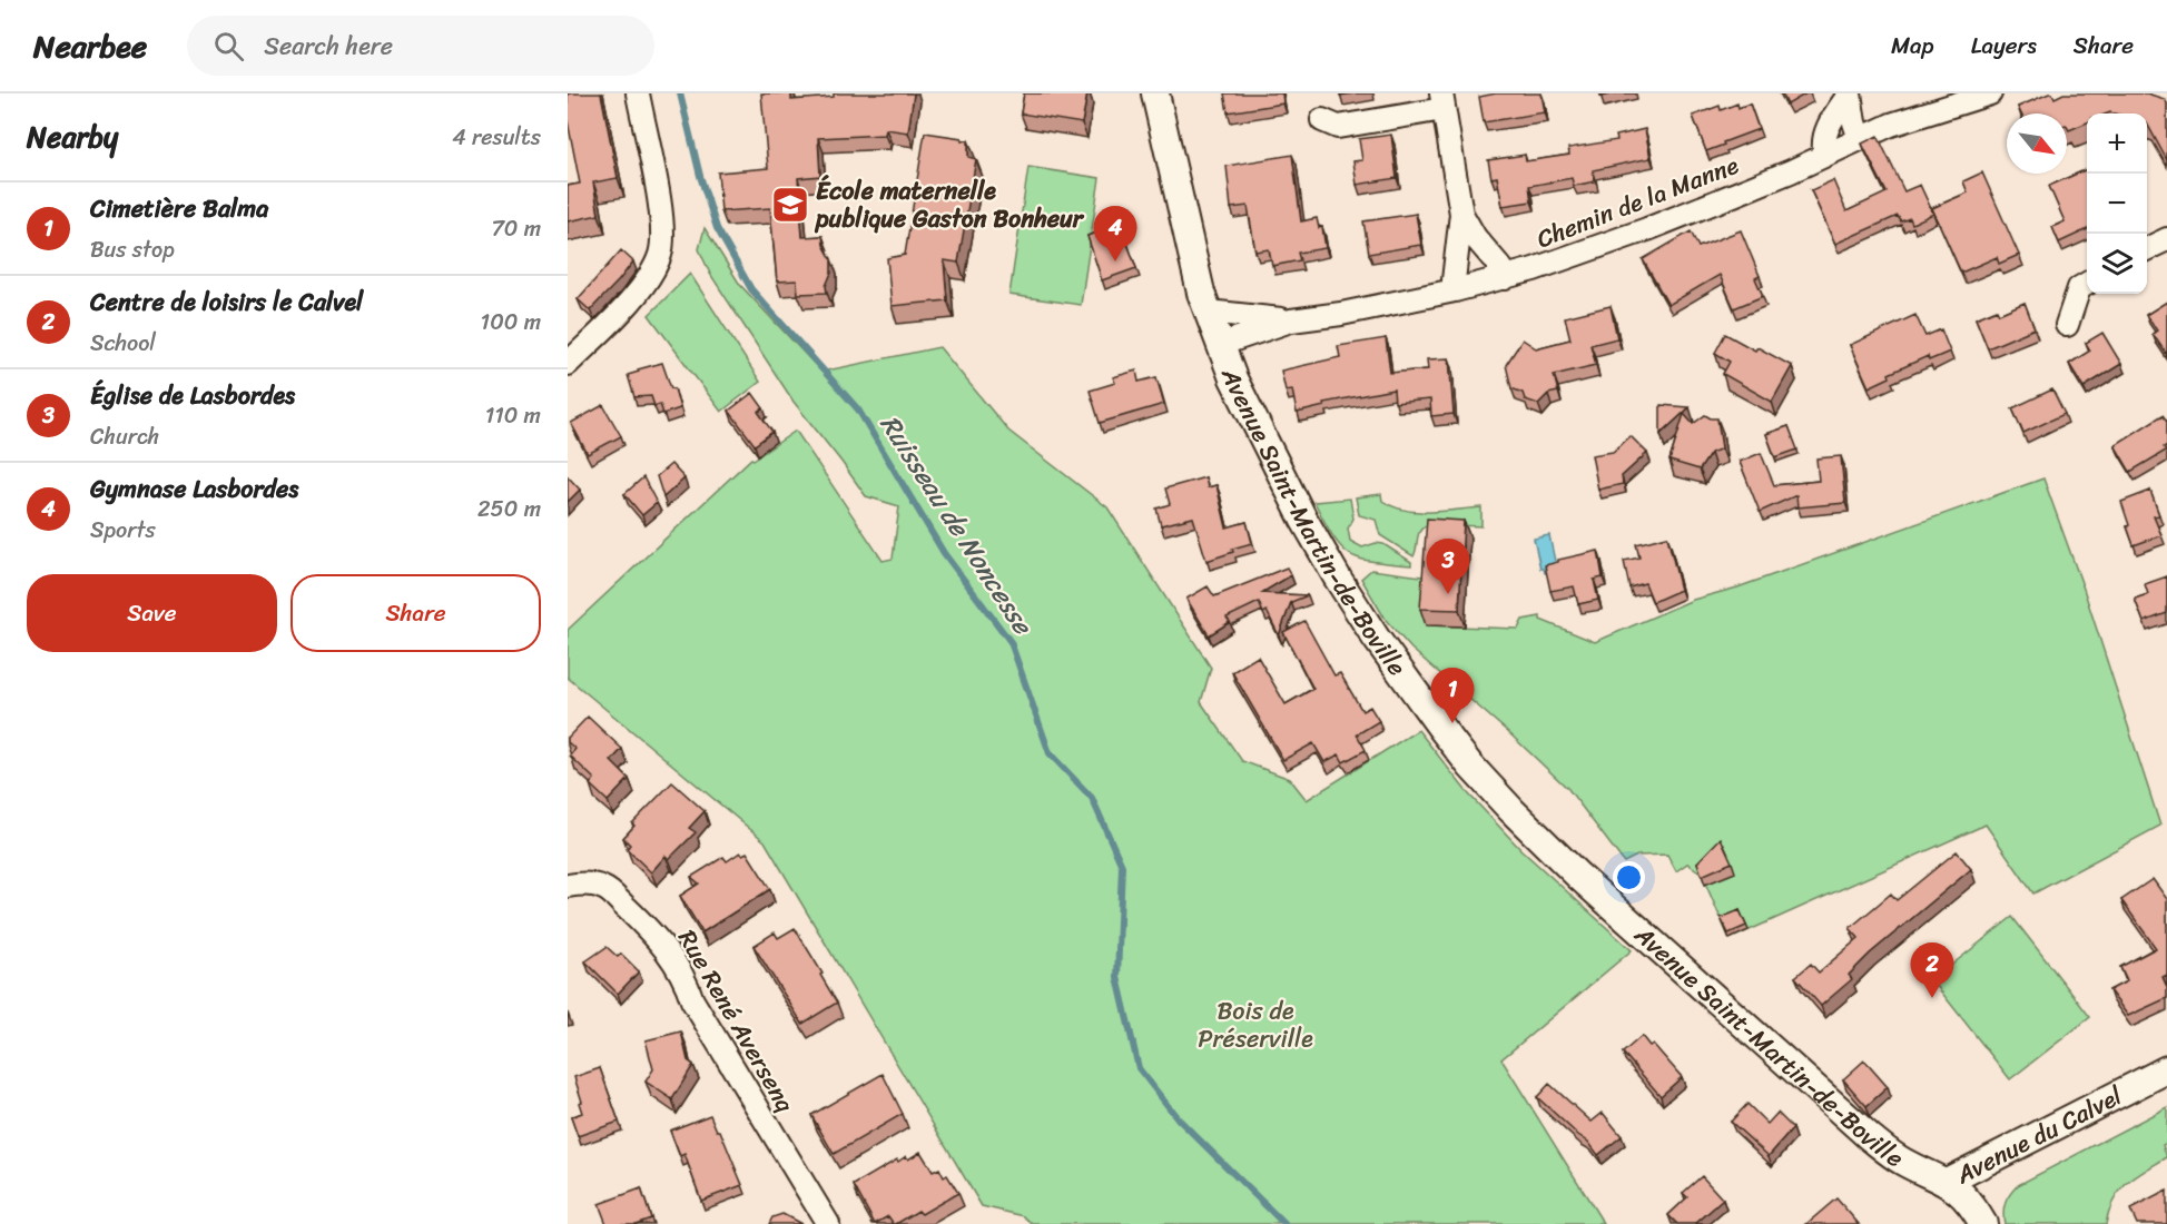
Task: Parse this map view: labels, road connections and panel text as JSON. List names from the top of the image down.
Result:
{
  "streets": {
    "street": [
      "Chemin de la Manne",
      "Avenue Saint-Martin-de-Boville",
      "Rue René Aversenq",
      "Avenue du Calvel"
    ]
  },
  "crossings": [
    ["Chemin de la Manne", "Avenue Saint-Martin-de-Boville"],
    ["Avenue Saint-Martin-de-Boville", "Avenue du Calvel"]
  ],
  "water": ["Ruisseau de Noncesse"],
  "parks": ["Bois de Préserville"],
  "places": {
    "school or university": ["École maternelle publique Gaston Bonheur"]
  },
  "north": "bottom right",
  "page": {
    "header": "Nearbee",
    "search": "Search here",
    "nav": ["Map", "Layers", "Share"],
    "heading": ["Nearby", "4 results"],
    "map_buttons": ["+", "−"],
    "list": [
      {
        "mark": "1",
        "name": "Cimetière Balma",
        "note": "Bus stop",
        "value": "70 m"
      },
      {
        "mark": "2",
        "name": "Centre de loisirs le Calvel",
        "note": "School",
        "value": "100 m"
      },
      {
        "mark": "3",
        "name": "Église de Lasbordes",
        "note": "Church",
        "value": "110 m"
      },
      {
        "mark": "4",
        "name": "Gymnase Lasbordes",
        "note": "Sports",
        "value": "250 m"
      }
    ],
    "pins": [
      "4",
      "3",
      "1",
      "2"
    ],
    "buttons": ["Save", "Share"]
  }
}
